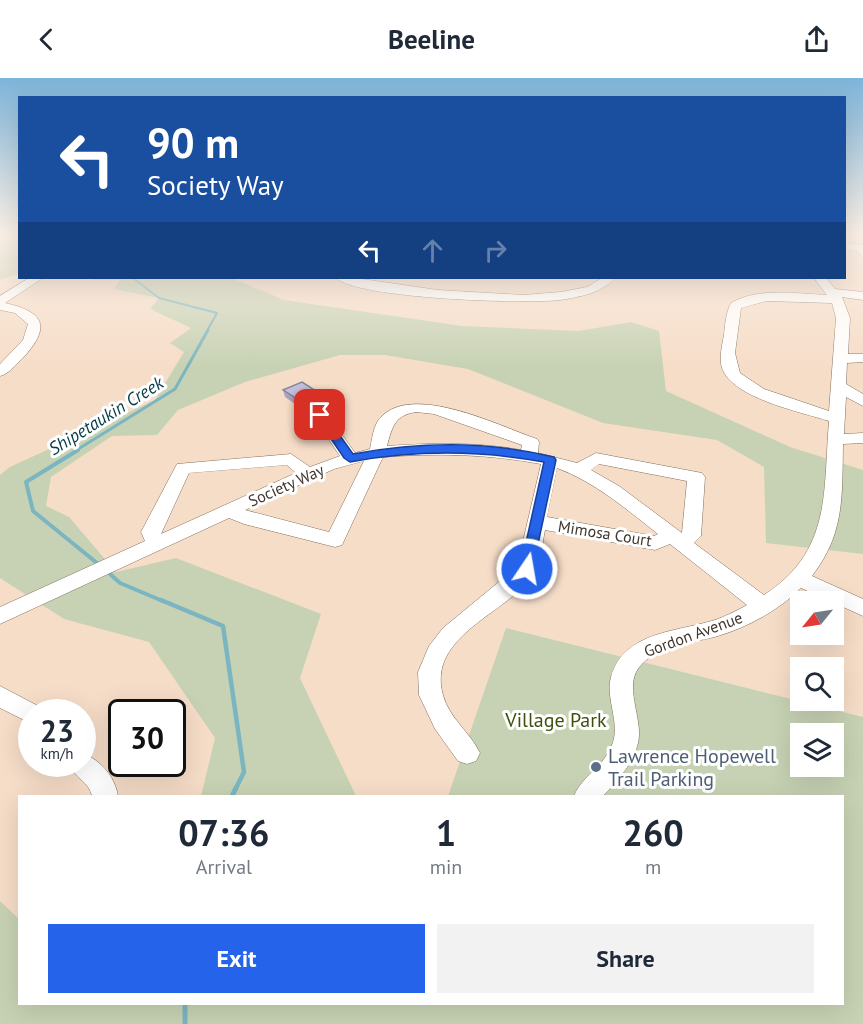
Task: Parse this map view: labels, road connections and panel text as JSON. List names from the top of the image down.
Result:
{
  "streets": {
    "street": ["Society Way", "Mimosa Court", "Gordon Avenue"]
  },
  "crossings": [
    ["Society Way", "Mimosa Court"],
    ["Society Way", "Gordon Avenue"]
  ],
  "water": ["Shipetaukin Creek"],
  "parks": ["Village Park"],
  "places": ["Lawrence Hopewell Trail Parking"],
  "north": "bottom left",
  "page": {
    "header": "Beeline",
    "turn": ["90 m", "Society Way"],
    "speed": "23 km/h",
    "limit": "30",
    "eta": [
      "07:36",
      "Arrival",
      "1",
      "min",
      "260",
      "m"
    ],
    "buttons": ["Exit", "Share"]
  }
}
